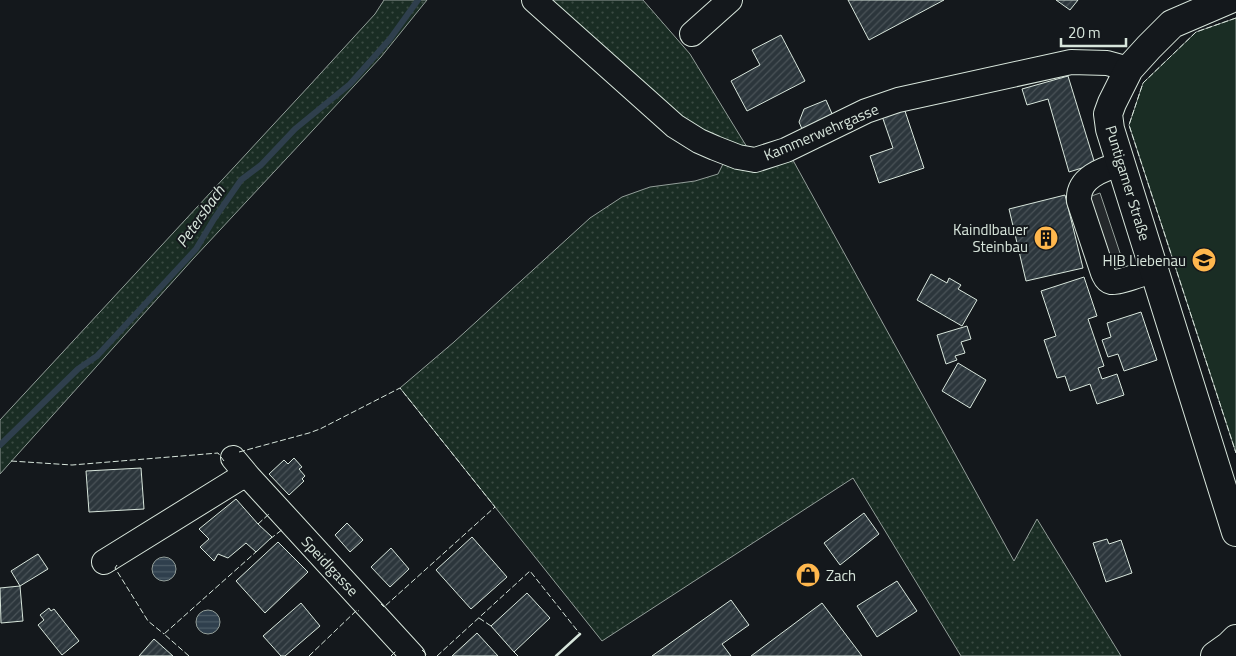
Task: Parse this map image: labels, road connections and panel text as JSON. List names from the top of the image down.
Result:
{
  "streets": {
    "main road": ["Puntigamer Straße"],
    "street": ["Kammerwehrgasse", "Speidlgasse"]
  },
  "crossings": [
    ["Kammerwehrgasse", "Puntigamer Straße"]
  ],
  "water": ["Petersbach"],
  "places": {
    "building": ["Kaindlbauer Steinbau"],
    "school or university": ["HIB Liebenau"],
    "shop": ["Zach"]
  },
  "scale_bar": "20 m"
}
